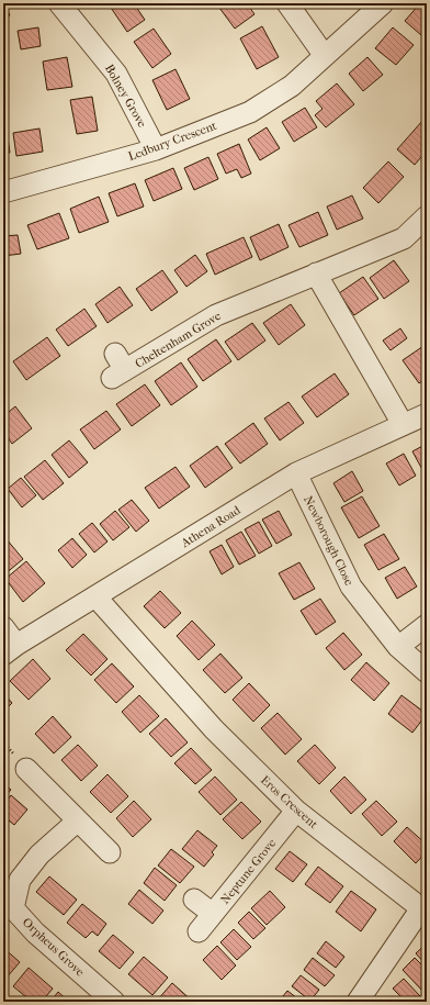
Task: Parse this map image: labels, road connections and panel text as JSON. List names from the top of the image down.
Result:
{
  "streets": {
    "street": [
      "Bolney Grove",
      "Ledbury Crescent",
      "Cheltenham Grove",
      "Athena Road",
      "Newborough Close",
      "Eros Crescent",
      "Neptune Grove",
      "Orpheus Grove"
    ]
  },
  "crossings": [
    ["Bolney Grove", "Ledbury Crescent"],
    ["Athena Road", "Newborough Close"],
    ["Athena Road", "Eros Crescent"],
    ["Eros Crescent", "Neptune Grove"]
  ]
}
